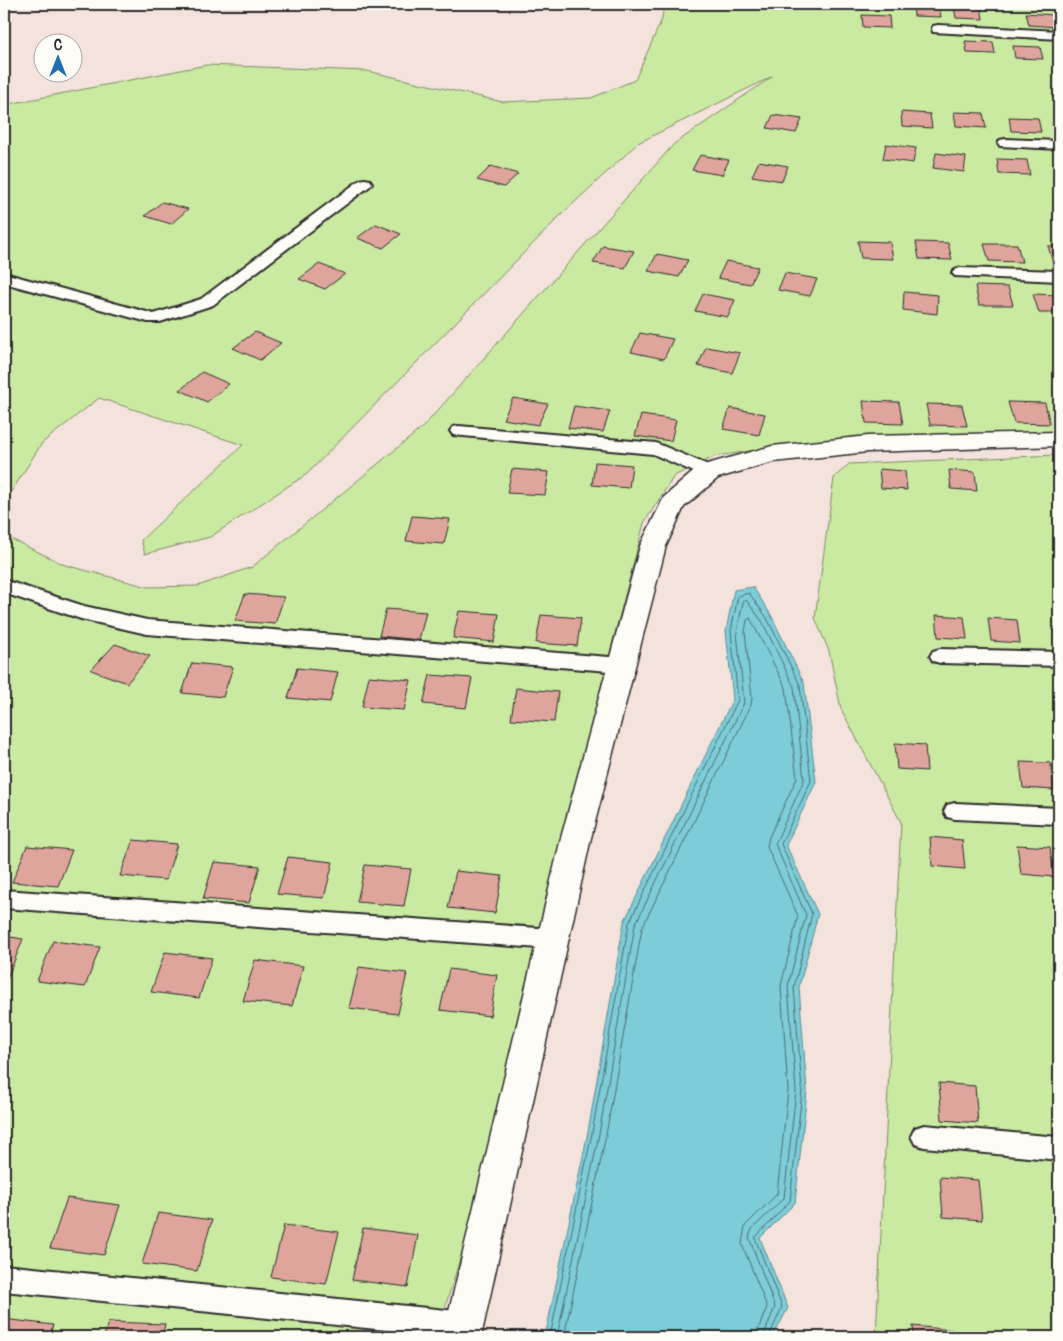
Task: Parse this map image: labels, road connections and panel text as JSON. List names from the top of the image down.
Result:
{
  "north": "top"
}
